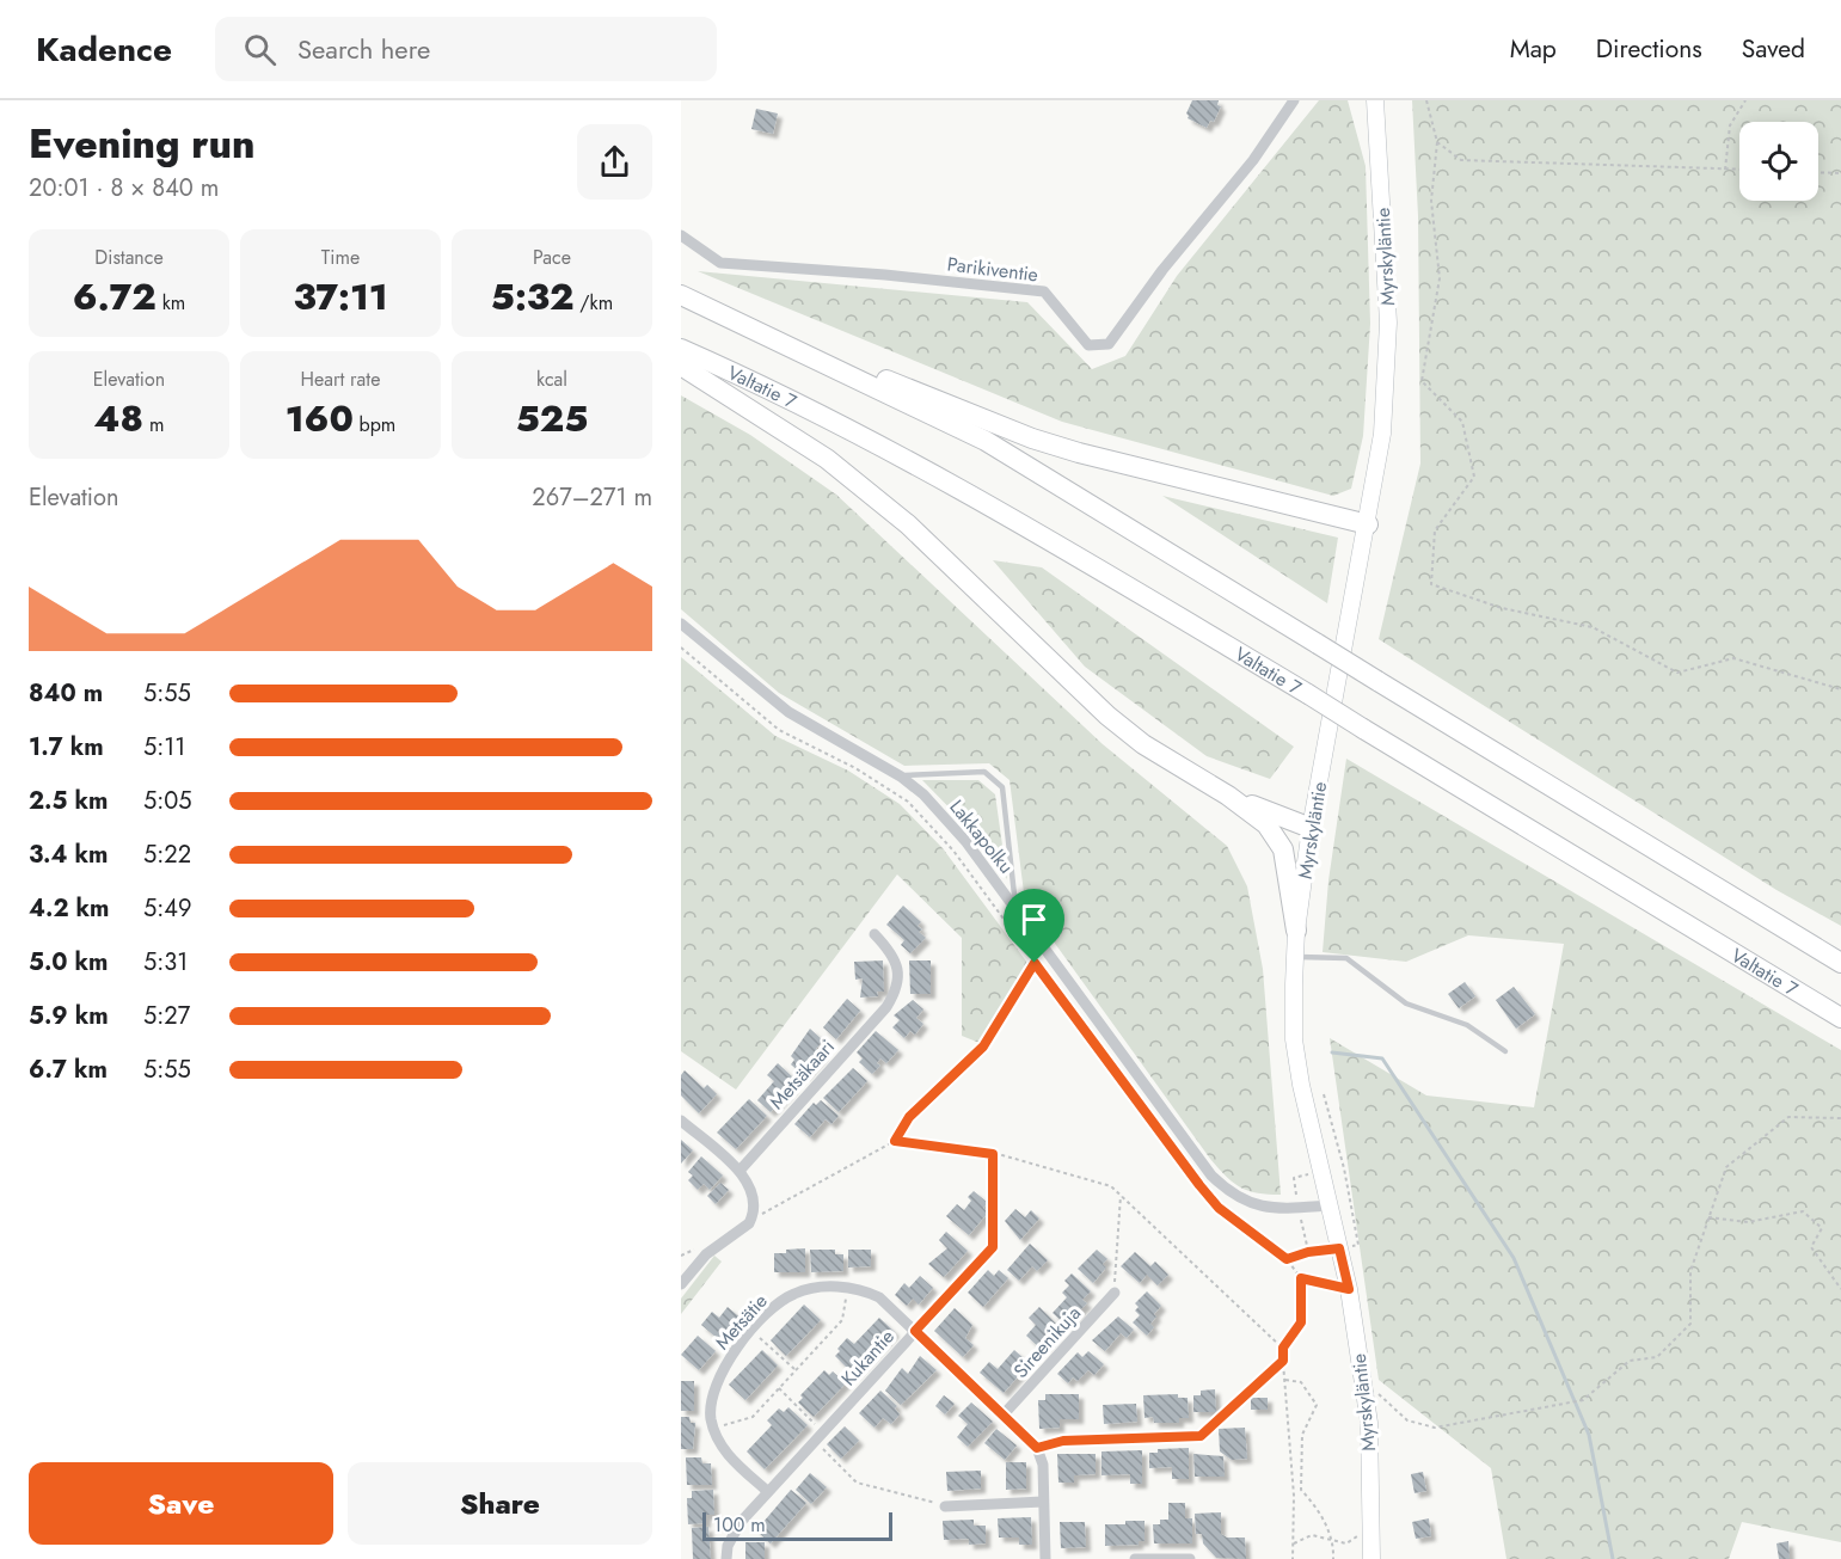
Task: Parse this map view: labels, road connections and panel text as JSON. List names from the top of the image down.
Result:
{
  "streets": {
    "highway": ["Valtatie 7"],
    "street": [
      "Myrskyläntie",
      "Parikiventie",
      "Lakkapolku",
      "Metsäkaari",
      "Metsätie",
      "Sireenikuja",
      "Kukantie"
    ]
  },
  "crossings": [
    ["Myrskyläntie", "Lakkapolku"],
    ["Metsätie", "Kukantie"],
    ["Sireenikuja", "Kukantie"]
  ],
  "scale_bar": "100 m",
  "page": {
    "header": "Kadence",
    "search": "Search here",
    "nav": ["Map", "Directions", "Saved"],
    "heading": ["Evening run", "20:01 · 8 × 840 m"],
    "stats": [
      ["Distance", "6.72 km"],
      ["Time", "37:11"],
      ["Pace", "5:32 /km"],
      ["Elevation", "48 m"],
      ["Heart rate", "160 bpm"],
      ["kcal", "525"]
    ],
    "chart": ["Elevation", "267–271 m"],
    "list": [
      {
        "name": "840 m",
        "note": "5:55"
      },
      {
        "name": "1.7 km",
        "note": "5:11"
      },
      {
        "name": "2.5 km",
        "note": "5:05"
      },
      {
        "name": "3.4 km",
        "note": "5:22"
      },
      {
        "name": "4.2 km",
        "note": "5:49"
      },
      {
        "name": "5.0 km",
        "note": "5:31"
      },
      {
        "name": "5.9 km",
        "note": "5:27"
      },
      {
        "name": "6.7 km",
        "note": "5:55"
      }
    ],
    "buttons": ["Save", "Share"],
    "scale": "100 m"
  }
}
